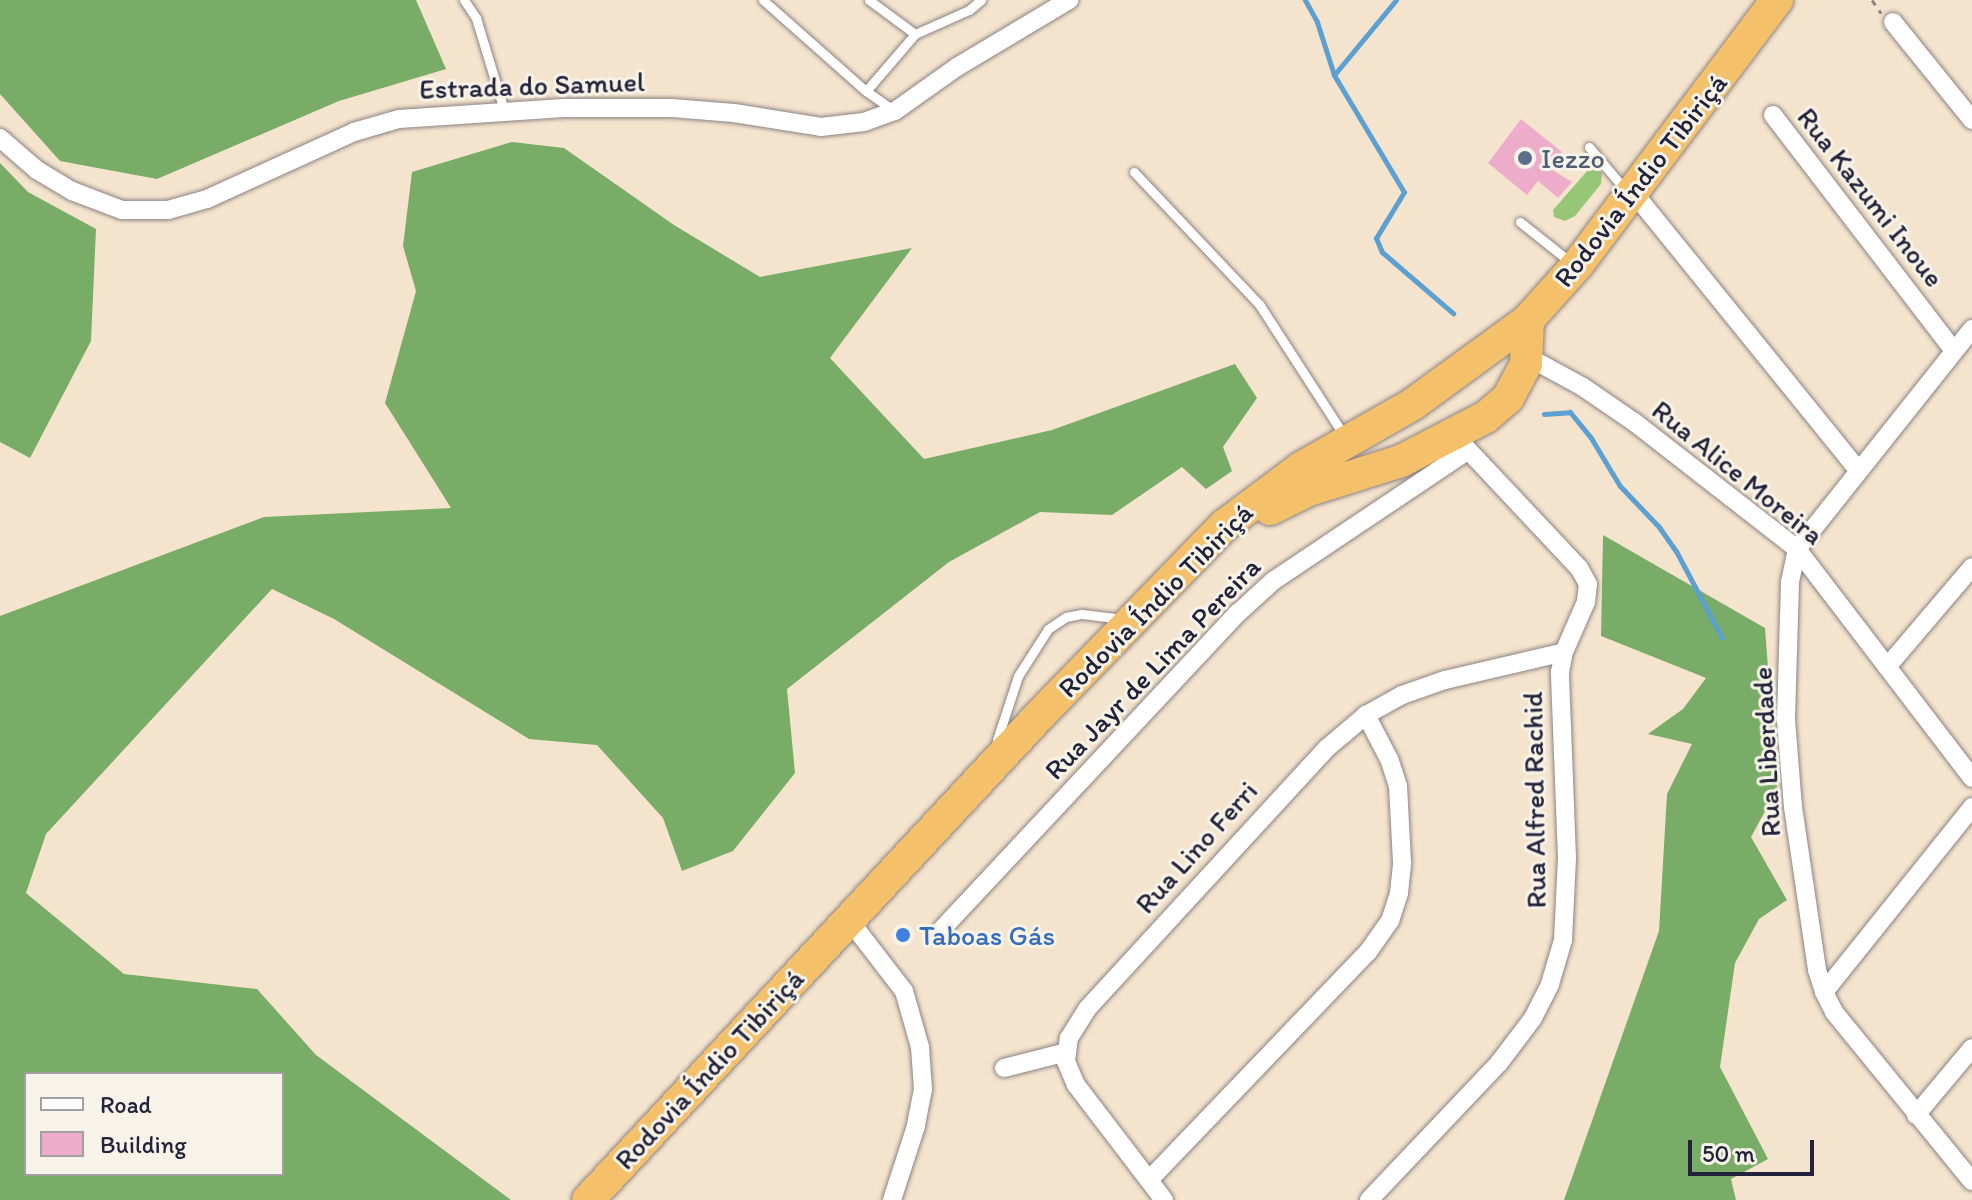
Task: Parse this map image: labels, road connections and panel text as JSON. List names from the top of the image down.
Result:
{
  "streets": {
    "highway": ["Rodovia Índio Tibiriçá"],
    "street": [
      "Estrada do Samuel",
      "Rua Kazumi Inoue",
      "Rua Alice Moreira",
      "Rua Jayr de Lima Pereira",
      "Rua Liberdade",
      "Rua Alfred Rachid",
      "Rua Lino Ferri"
    ]
  },
  "crossings": [
    ["Rua Kazumi Inoue", "Rua Liberdade"],
    ["Rua Alice Moreira", "Rua Liberdade"],
    ["Rua Jayr de Lima Pereira", "Rua Alfred Rachid"],
    ["Rua Alfred Rachid", "Rua Lino Ferri"]
  ],
  "places": ["Iezzo", "Taboas Gás"],
  "legend": ["Road", "Building"],
  "scale_bar": "50 m"
}
